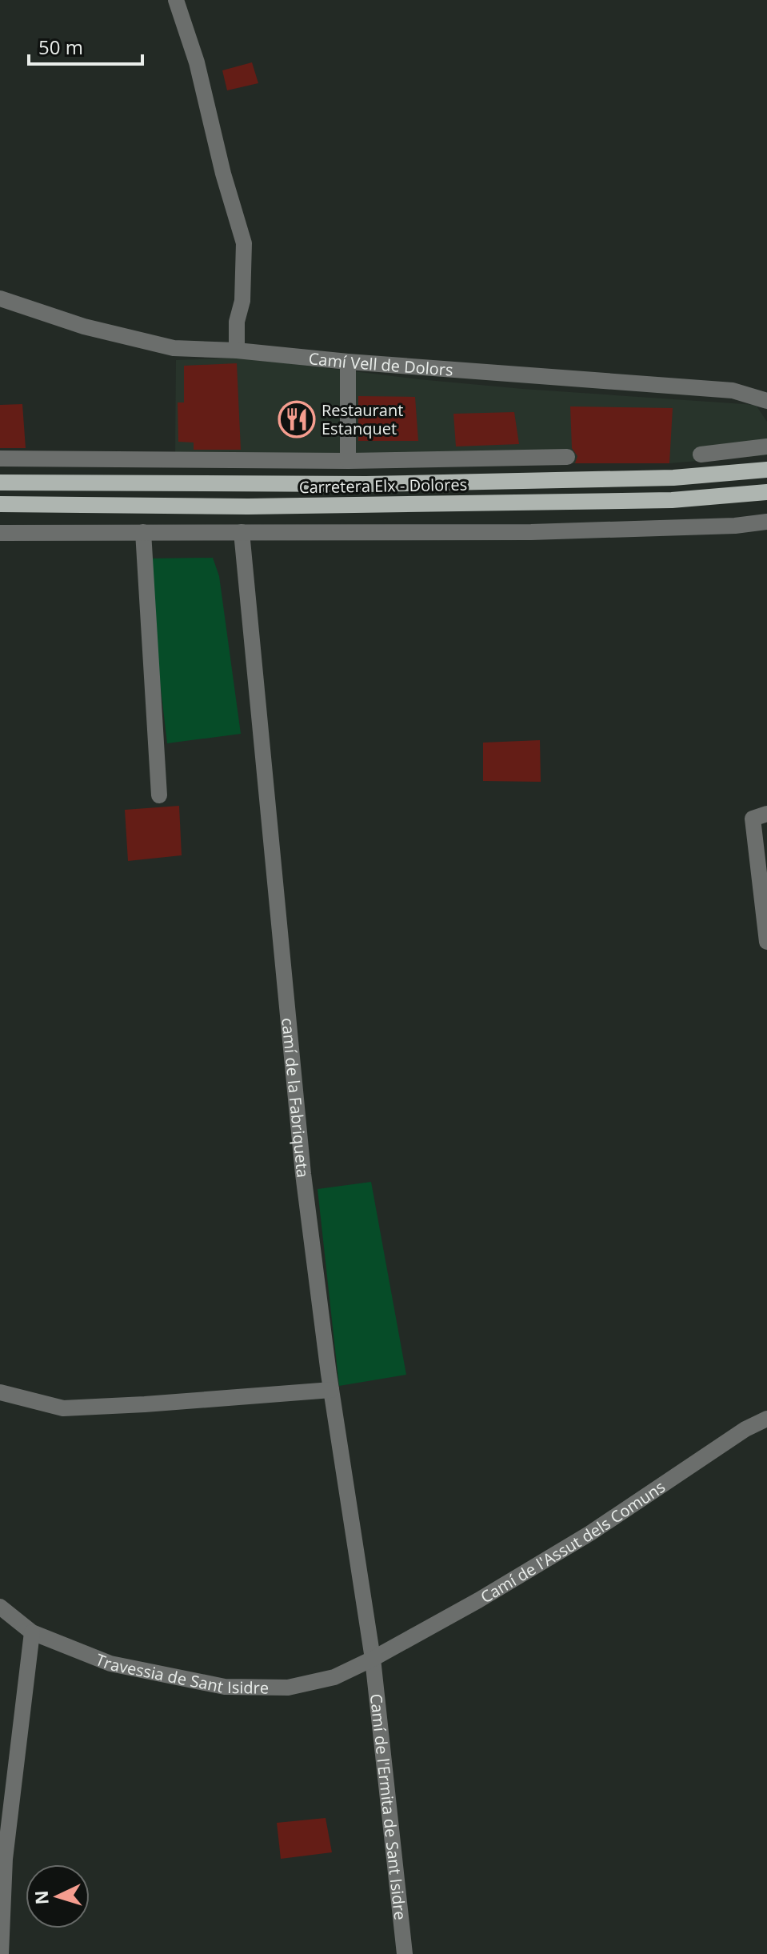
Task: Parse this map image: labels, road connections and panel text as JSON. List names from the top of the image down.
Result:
{
  "streets": {
    "main road": ["Carretera Elx - Dolores"],
    "street": [
      "Camí Vell de Dolors",
      "camí de la Fabriqueta",
      "Camí de l'Assut dels Comuns",
      "Travessia de Sant Isidre",
      "Camí de l'Ermita de Sant Isidre"
    ]
  },
  "crossings": [
    ["camí de la Fabriqueta", "Camí de l'Assut dels Comuns"],
    ["camí de la Fabriqueta", "Travessia de Sant Isidre"],
    ["camí de la Fabriqueta", "Camí de l'Ermita de Sant Isidre"],
    ["Camí de l'Assut dels Comuns", "Travessia de Sant Isidre"],
    ["Camí de l'Assut dels Comuns", "Camí de l'Ermita de Sant Isidre"],
    ["Travessia de Sant Isidre", "Camí de l'Ermita de Sant Isidre"]
  ],
  "places": {
    "restaurant": ["Restaurant Estanquet"]
  },
  "scale_bar": "50 m",
  "north": "left"
}
